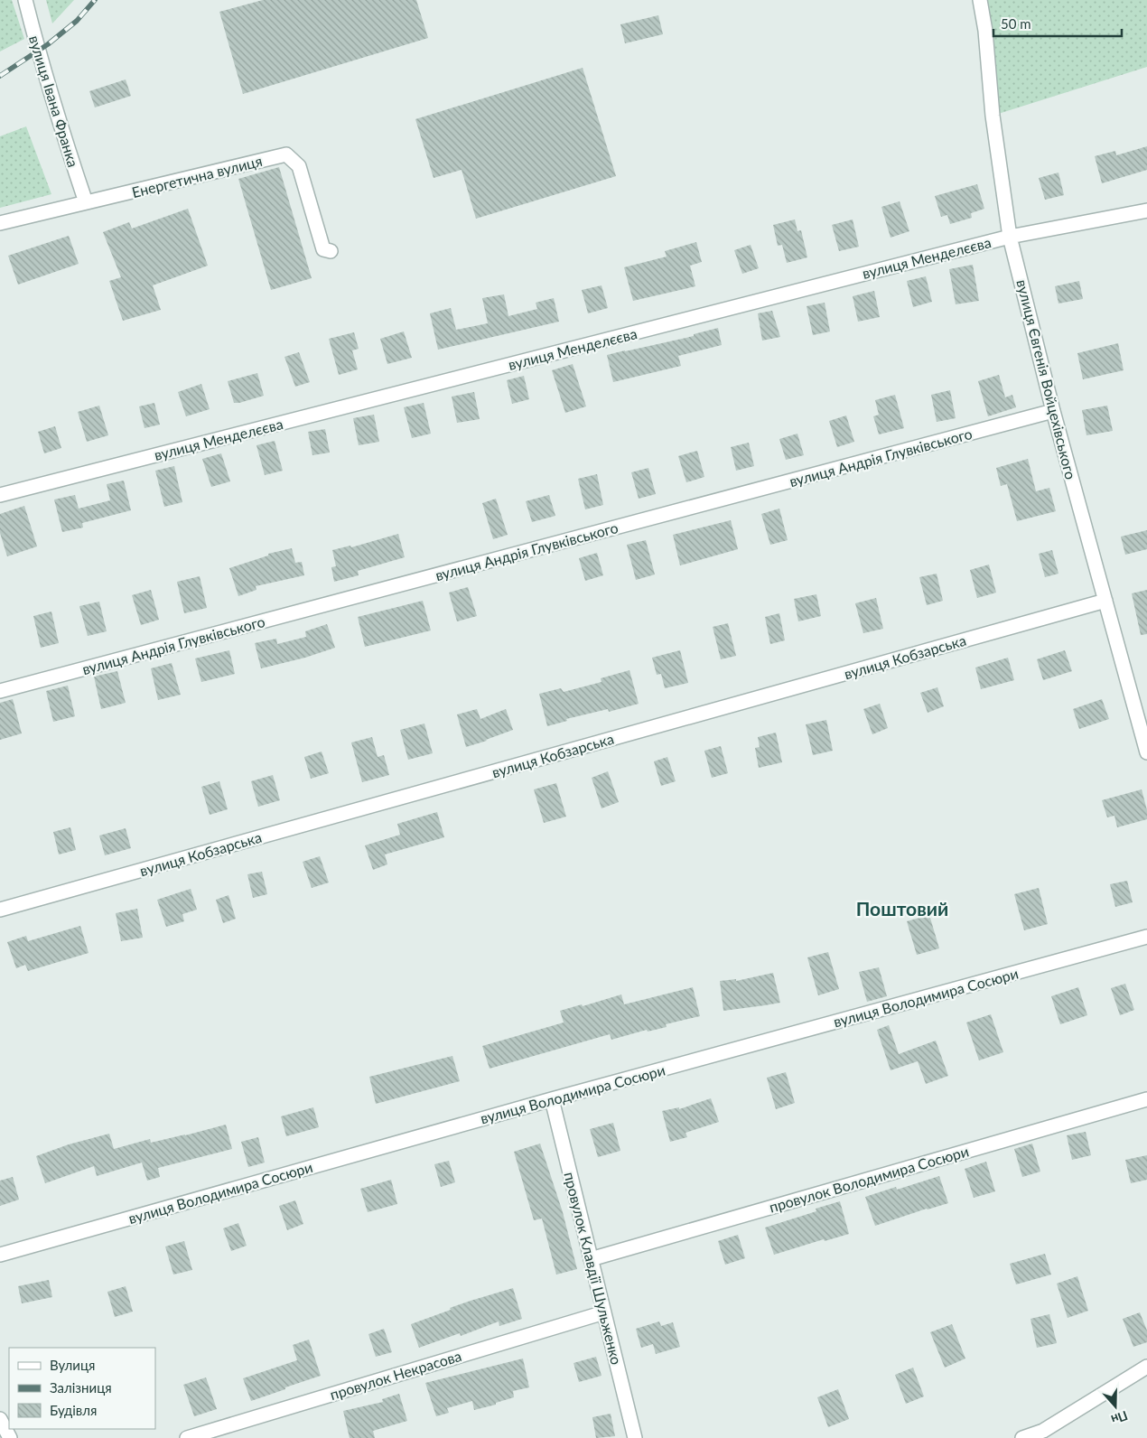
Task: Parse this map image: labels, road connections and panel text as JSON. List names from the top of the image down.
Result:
{
  "streets": {
    "street": [
      "вулиця Івана Франка",
      "Енергетична вулиця",
      "вулиця Менделєєва",
      "вулиця Євгенія Войцехівського",
      "вулиця Андрія Глувківського",
      "вулиця Кобзарська",
      "вулиця Володимира Сосюри",
      "провулок Володимира Сосюри",
      "провулок Клавдії Шульженко",
      "провулок Некрасова"
    ]
  },
  "crossings": [
    ["вулиця Івана Франка", "Енергетична вулиця"],
    ["вулиця Менделєєва", "вулиця Євгенія Войцехівського"],
    ["вулиця Євгенія Войцехівського", "вулиця Андрія Глувківського"],
    ["вулиця Євгенія Войцехівського", "вулиця Кобзарська"],
    ["вулиця Володимира Сосюри", "провулок Клавдії Шульженко"],
    ["провулок Володимира Сосюри", "провулок Клавдії Шульженко"],
    ["провулок Клавдії Шульженко", "провулок Некрасова"]
  ],
  "districts": ["Поштовий"],
  "legend": ["Вулиця", "Залізниця", "Будівля"],
  "scale_bar": "50 m",
  "north": "bottom"
}
